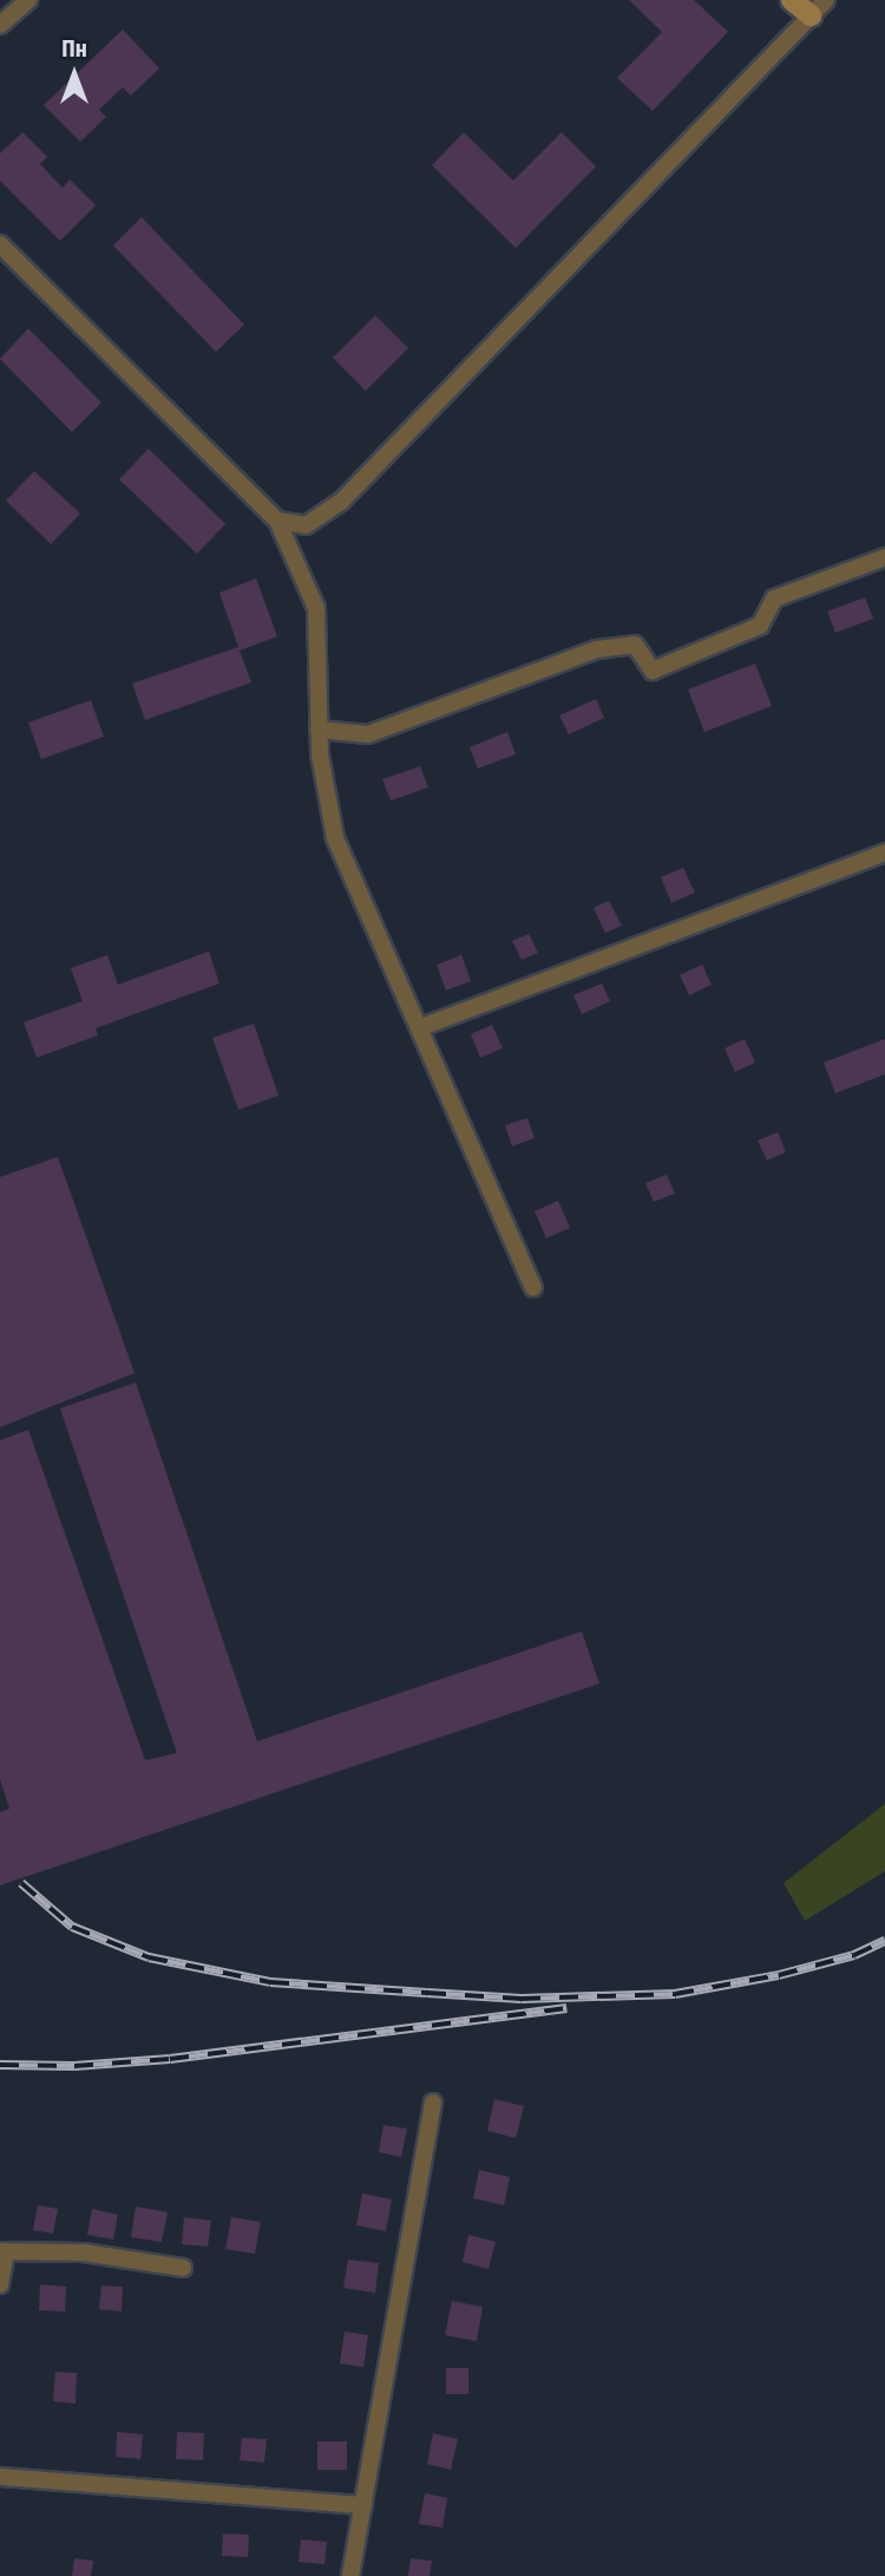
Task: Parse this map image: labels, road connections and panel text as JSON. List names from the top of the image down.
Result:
{
  "north": "top"
}
